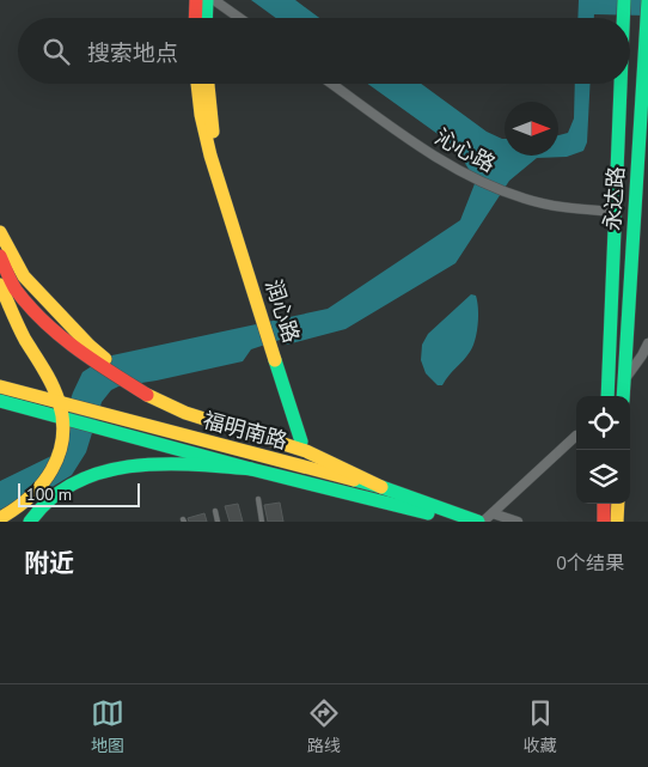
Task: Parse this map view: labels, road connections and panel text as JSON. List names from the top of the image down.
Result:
{
  "streets": {
    "main road": ["永达路", "润心路", "福明南路"],
    "street": ["沁心路"]
  },
  "crossings": [
    ["沁心路", "永达路"]
  ],
  "scale_bar": "100 m",
  "north": "right",
  "page": {
    "search": "搜索地点",
    "scale": "100 m",
    "heading": ["附近", "0个结果"],
    "nav": ["地图", "路线", "收藏"]
  }
}
